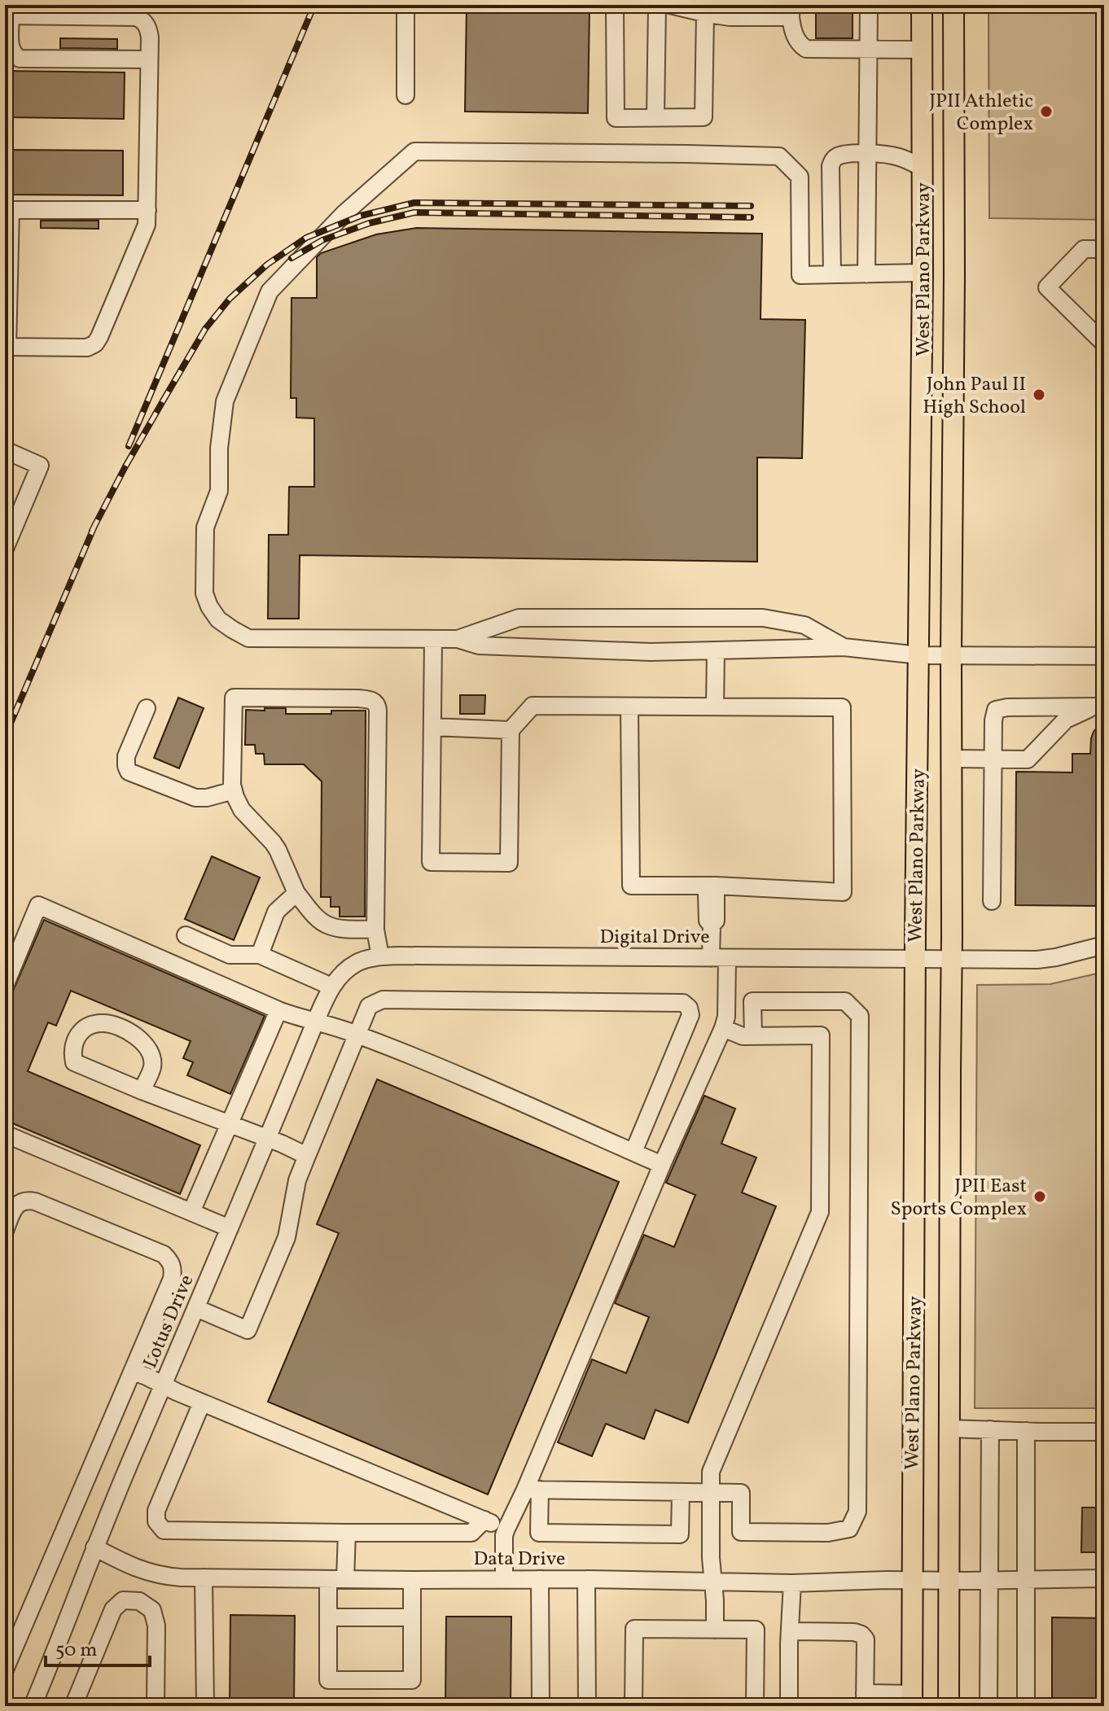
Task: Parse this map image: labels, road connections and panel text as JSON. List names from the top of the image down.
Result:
{
  "streets": {
    "main road": ["West Plano Parkway"],
    "street": ["Digital Drive", "Lotus Drive", "Data Drive"]
  },
  "crossings": [
    ["West Plano Parkway", "Digital Drive"],
    ["West Plano Parkway", "Data Drive"],
    ["Digital Drive", "Lotus Drive"],
    ["Lotus Drive", "Data Drive"]
  ],
  "places": ["JPII Athletic Complex", "John Paul II High School", "JPII East Sports Complex"],
  "scale_bar": "50 m"
}
